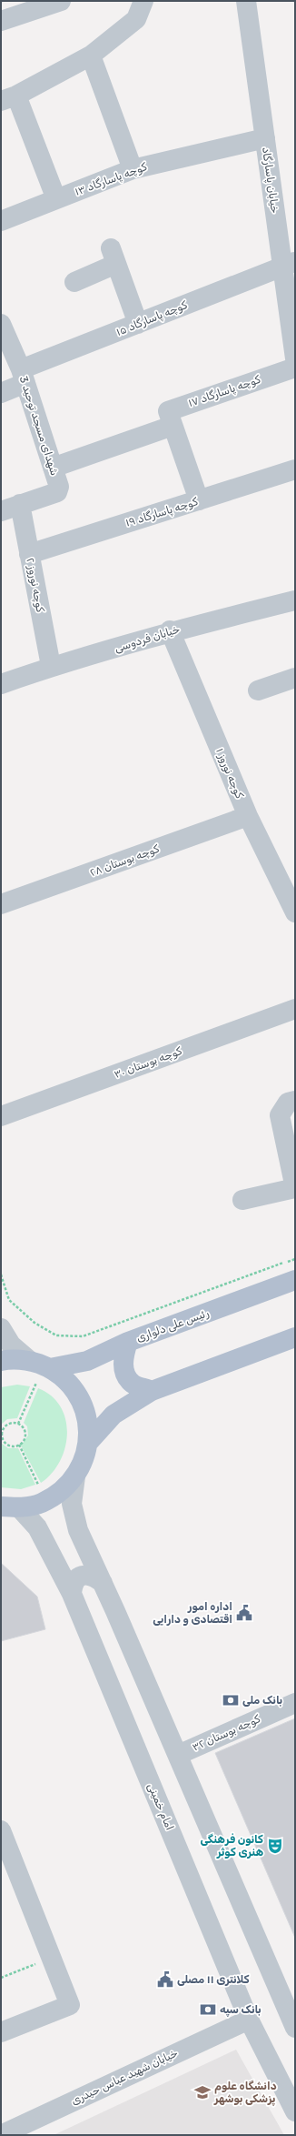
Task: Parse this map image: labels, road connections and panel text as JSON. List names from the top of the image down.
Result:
{
  "streets": {
    "main road": ["رئیس علی دلواری"],
    "street": [
      "کوچه پاسارگاد ۱۳",
      "خیابان پاسارگاد",
      "کوچه پاسارگاد ۱۵",
      "کوچه پاسارگاد ۱۷",
      "شهدای مسجد توحید 3",
      "کوچه پاسارگاد ۱۹",
      "کوچه نوروز ۲",
      "خیابان فردوسی",
      "کوچه نوروز ۱",
      "کوچه بوستان ۲۸",
      "کوچه بوستان ۳۰",
      "کوچه بوستان ۳۲",
      "امام خمینی",
      "خیابان شهید عباس حیدری"
    ]
  },
  "crossings": [
    ["کوچه پاسارگاد ۱۳", "خیابان پاسارگاد"],
    ["خیابان پاسارگاد", "کوچه پاسارگاد ۱۵"],
    ["کوچه پاسارگاد ۱۵", "شهدای مسجد توحید 3"],
    ["شهدای مسجد توحید 3", "کوچه نوروز ۲"],
    ["کوچه پاسارگاد ۱۹", "کوچه نوروز ۲"],
    ["کوچه نوروز ۲", "خیابان فردوسی"],
    ["خیابان فردوسی", "کوچه نوروز ۱"],
    ["کوچه نوروز ۱", "کوچه بوستان ۲۸"],
    ["امام خمینی", "خیابان شهید عباس حیدری"]
  ],
  "places": {
    "public building": ["اداره امور اقتصادی و دارایی", "کلانتری ۱۱ مصلی"],
    "bank": ["بانک ملی", "بانک سپه"],
    "theatre": ["کانون فرهنگی هنری کوثر"],
    "school or university": ["دانشگاه علوم پزشکی بوشهر"]
  }
}
